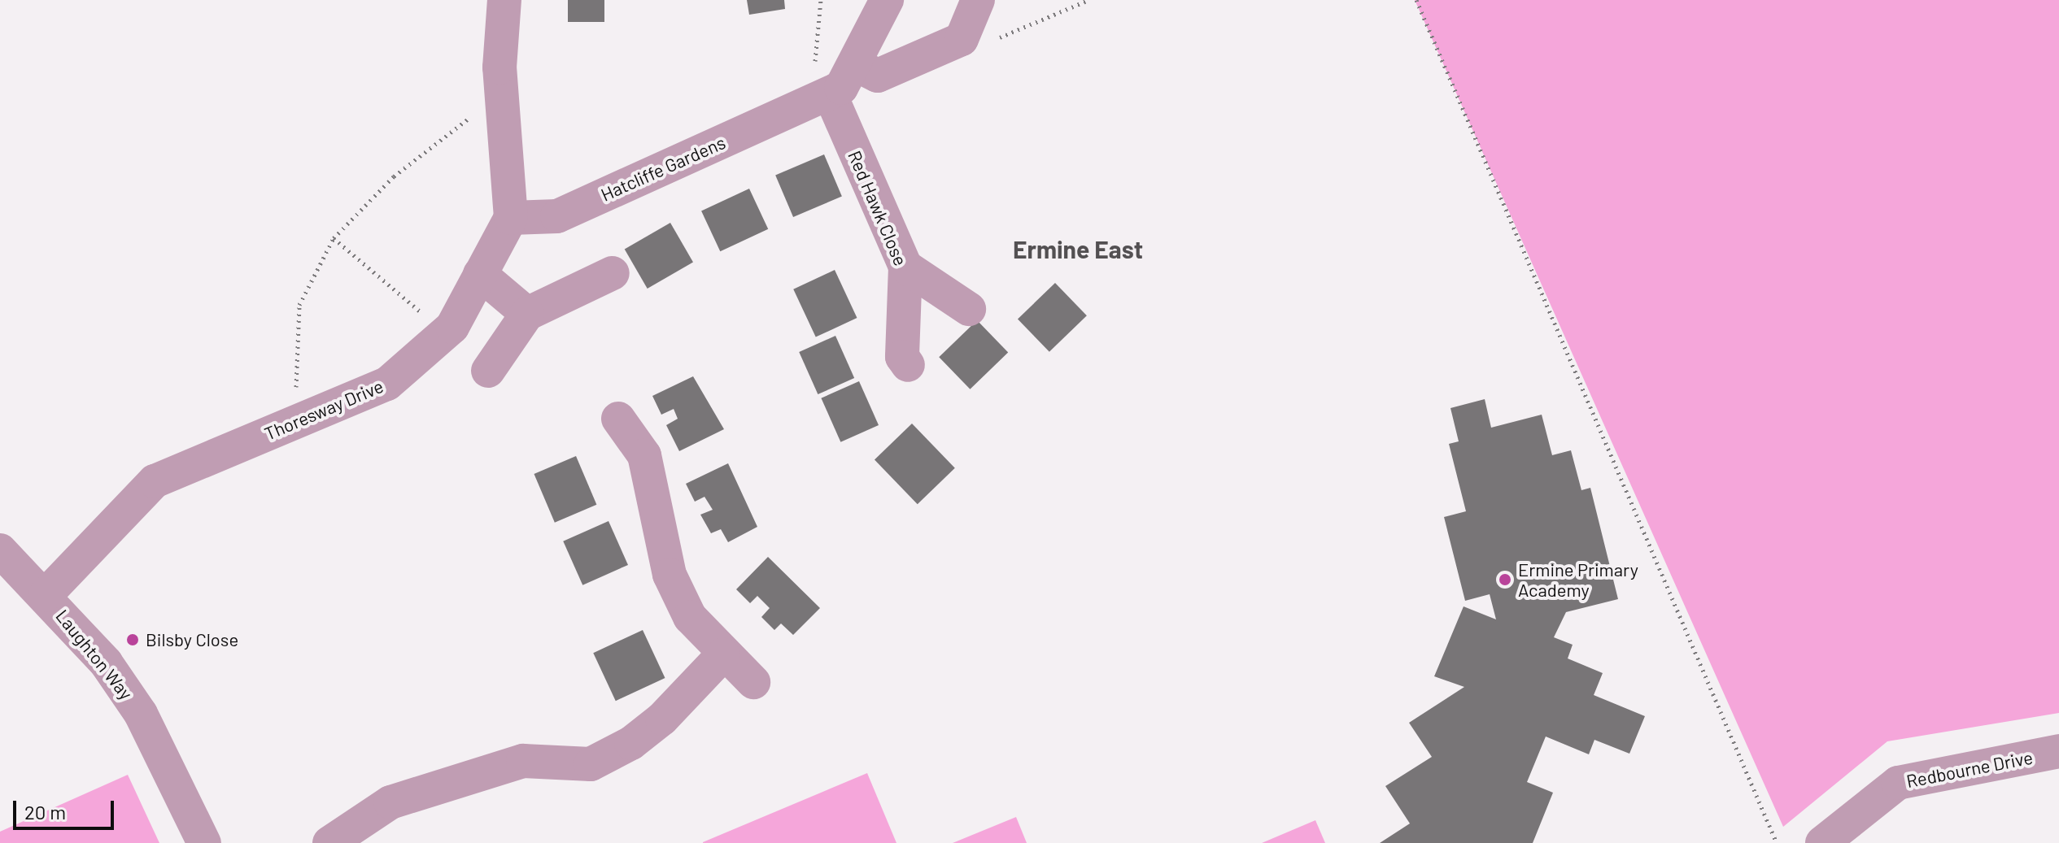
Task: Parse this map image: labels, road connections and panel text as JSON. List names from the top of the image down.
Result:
{
  "streets": {
    "street": [
      "Hatcliffe Gardens",
      "Red Hawk Close",
      "Thoresway Drive",
      "Laughton Way",
      "Redbourne Drive"
    ]
  },
  "crossings": [
    ["Hatcliffe Gardens", "Red Hawk Close"],
    ["Hatcliffe Gardens", "Thoresway Drive"],
    ["Thoresway Drive", "Laughton Way"]
  ],
  "districts": ["Ermine East"],
  "places": ["Ermine Primary Academy", "Bilsby Close"],
  "scale_bar": "20 m"
}
